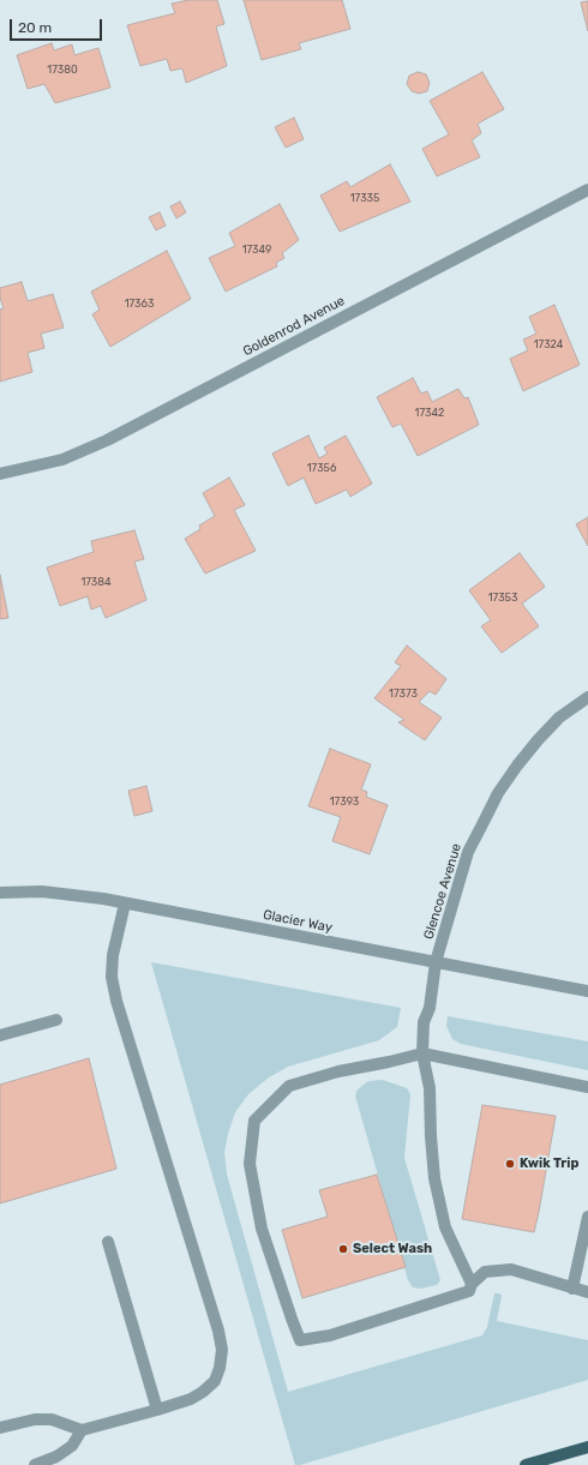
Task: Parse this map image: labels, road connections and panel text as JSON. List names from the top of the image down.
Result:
{
  "streets": {
    "street": ["Goldenrod Avenue", "Glencoe Avenue", "Glacier Way"]
  },
  "crossings": [
    ["Glencoe Avenue", "Glacier Way"]
  ],
  "places": ["Kwik Trip", "Select Wash"],
  "house_numbers": [
    "17380",
    "17335",
    "17349",
    "17363",
    "17324",
    "17342",
    "17356",
    "17384",
    "17353",
    "17373",
    "17393"
  ],
  "scale_bar": "20 m"
}
